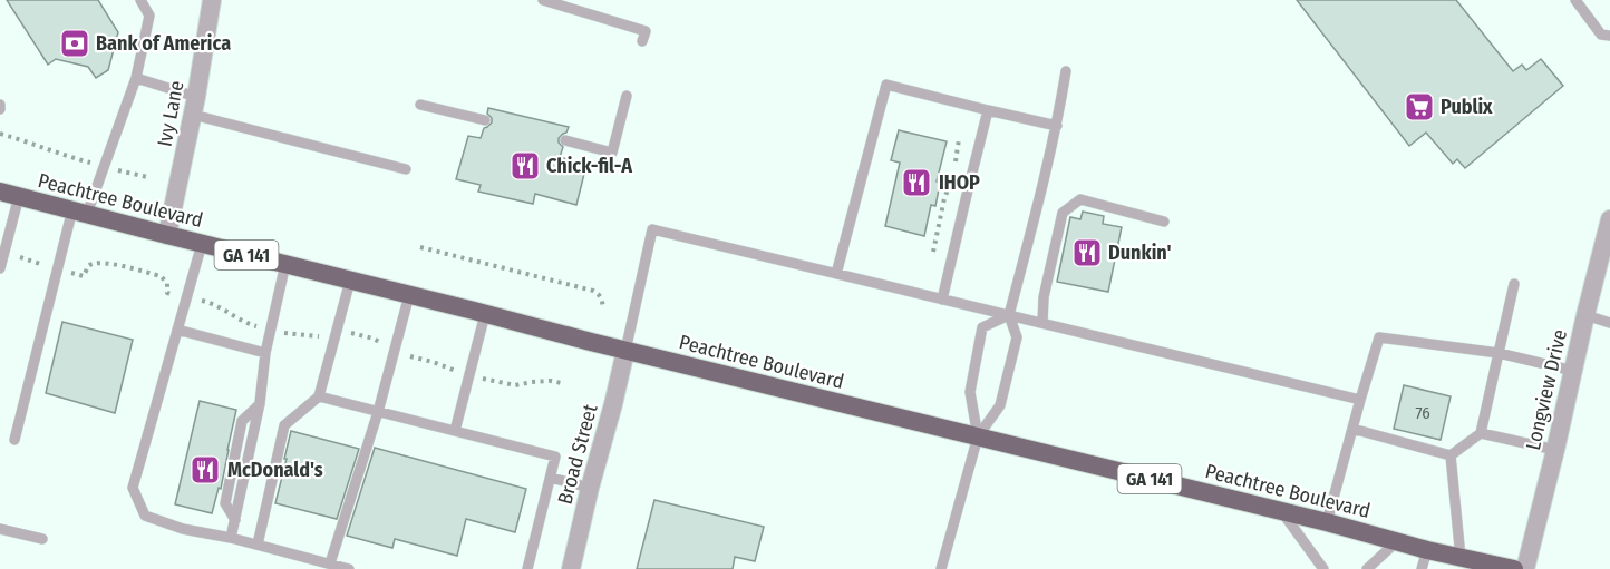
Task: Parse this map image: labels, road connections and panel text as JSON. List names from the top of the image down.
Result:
{
  "streets": {
    "highway": ["Peachtree Boulevard", "GA 141"],
    "street": ["Ivy Lane", "Longview Drive", "Broad Street"]
  },
  "crossings": [
    ["Ivy Lane", "Peachtree Boulevard"],
    ["Peachtree Boulevard", "Broad Street"]
  ],
  "places": {
    "bank": ["Bank of America"],
    "supermarket": ["Publix"],
    "restaurant": [
      "Chick-fil-A",
      "IHOP",
      "Dunkin'",
      "McDonald's"
    ]
  },
  "house_numbers": ["76"]
}
